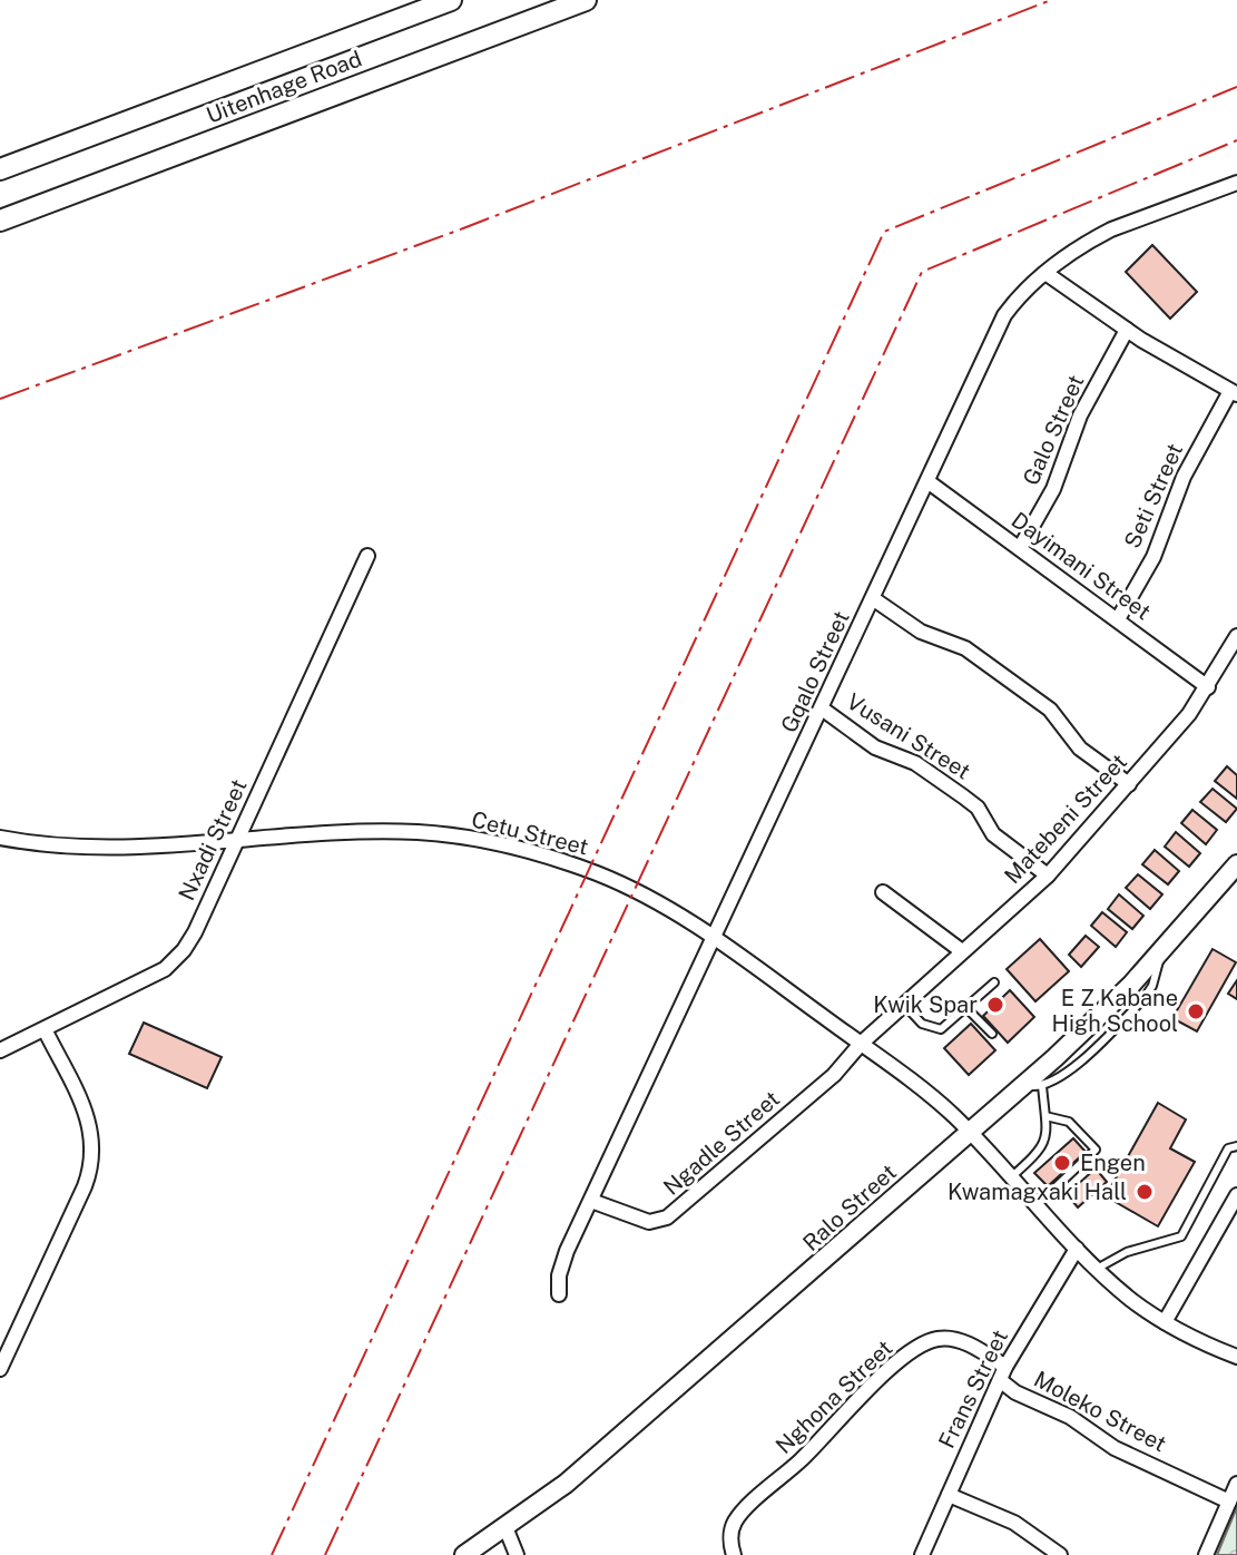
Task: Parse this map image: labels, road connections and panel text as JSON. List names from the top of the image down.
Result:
{
  "streets": {
    "main road": ["Uitenhage Road"],
    "street": [
      "Galo Street",
      "Seti Street",
      "Dayimani Street",
      "Gqalo Street",
      "Vusani Street",
      "Matebeni Street",
      "Cetu Street",
      "Nxadi Street",
      "Ngadle Street",
      "Ralo Street",
      "Frans Street",
      "Nghona Street",
      "Moleko Street"
    ]
  },
  "crossings": [
    ["Galo Street", "Dayimani Street"],
    ["Seti Street", "Dayimani Street"],
    ["Dayimani Street", "Gqalo Street"],
    ["Dayimani Street", "Matebeni Street"],
    ["Gqalo Street", "Vusani Street"],
    ["Gqalo Street", "Cetu Street"],
    ["Gqalo Street", "Ngadle Street"],
    ["Vusani Street", "Matebeni Street"],
    ["Matebeni Street", "Cetu Street"],
    ["Matebeni Street", "Ngadle Street"],
    ["Cetu Street", "Nxadi Street"],
    ["Cetu Street", "Ngadle Street"],
    ["Cetu Street", "Ralo Street"],
    ["Cetu Street", "Frans Street"],
    ["Frans Street", "Nghona Street"],
    ["Frans Street", "Moleko Street"],
    ["Nghona Street", "Moleko Street"]
  ],
  "places": [
    "Kwik Spar",
    "E Z Kabane High School",
    "Engen",
    "Kwamagxaki Hall"
  ]
}
